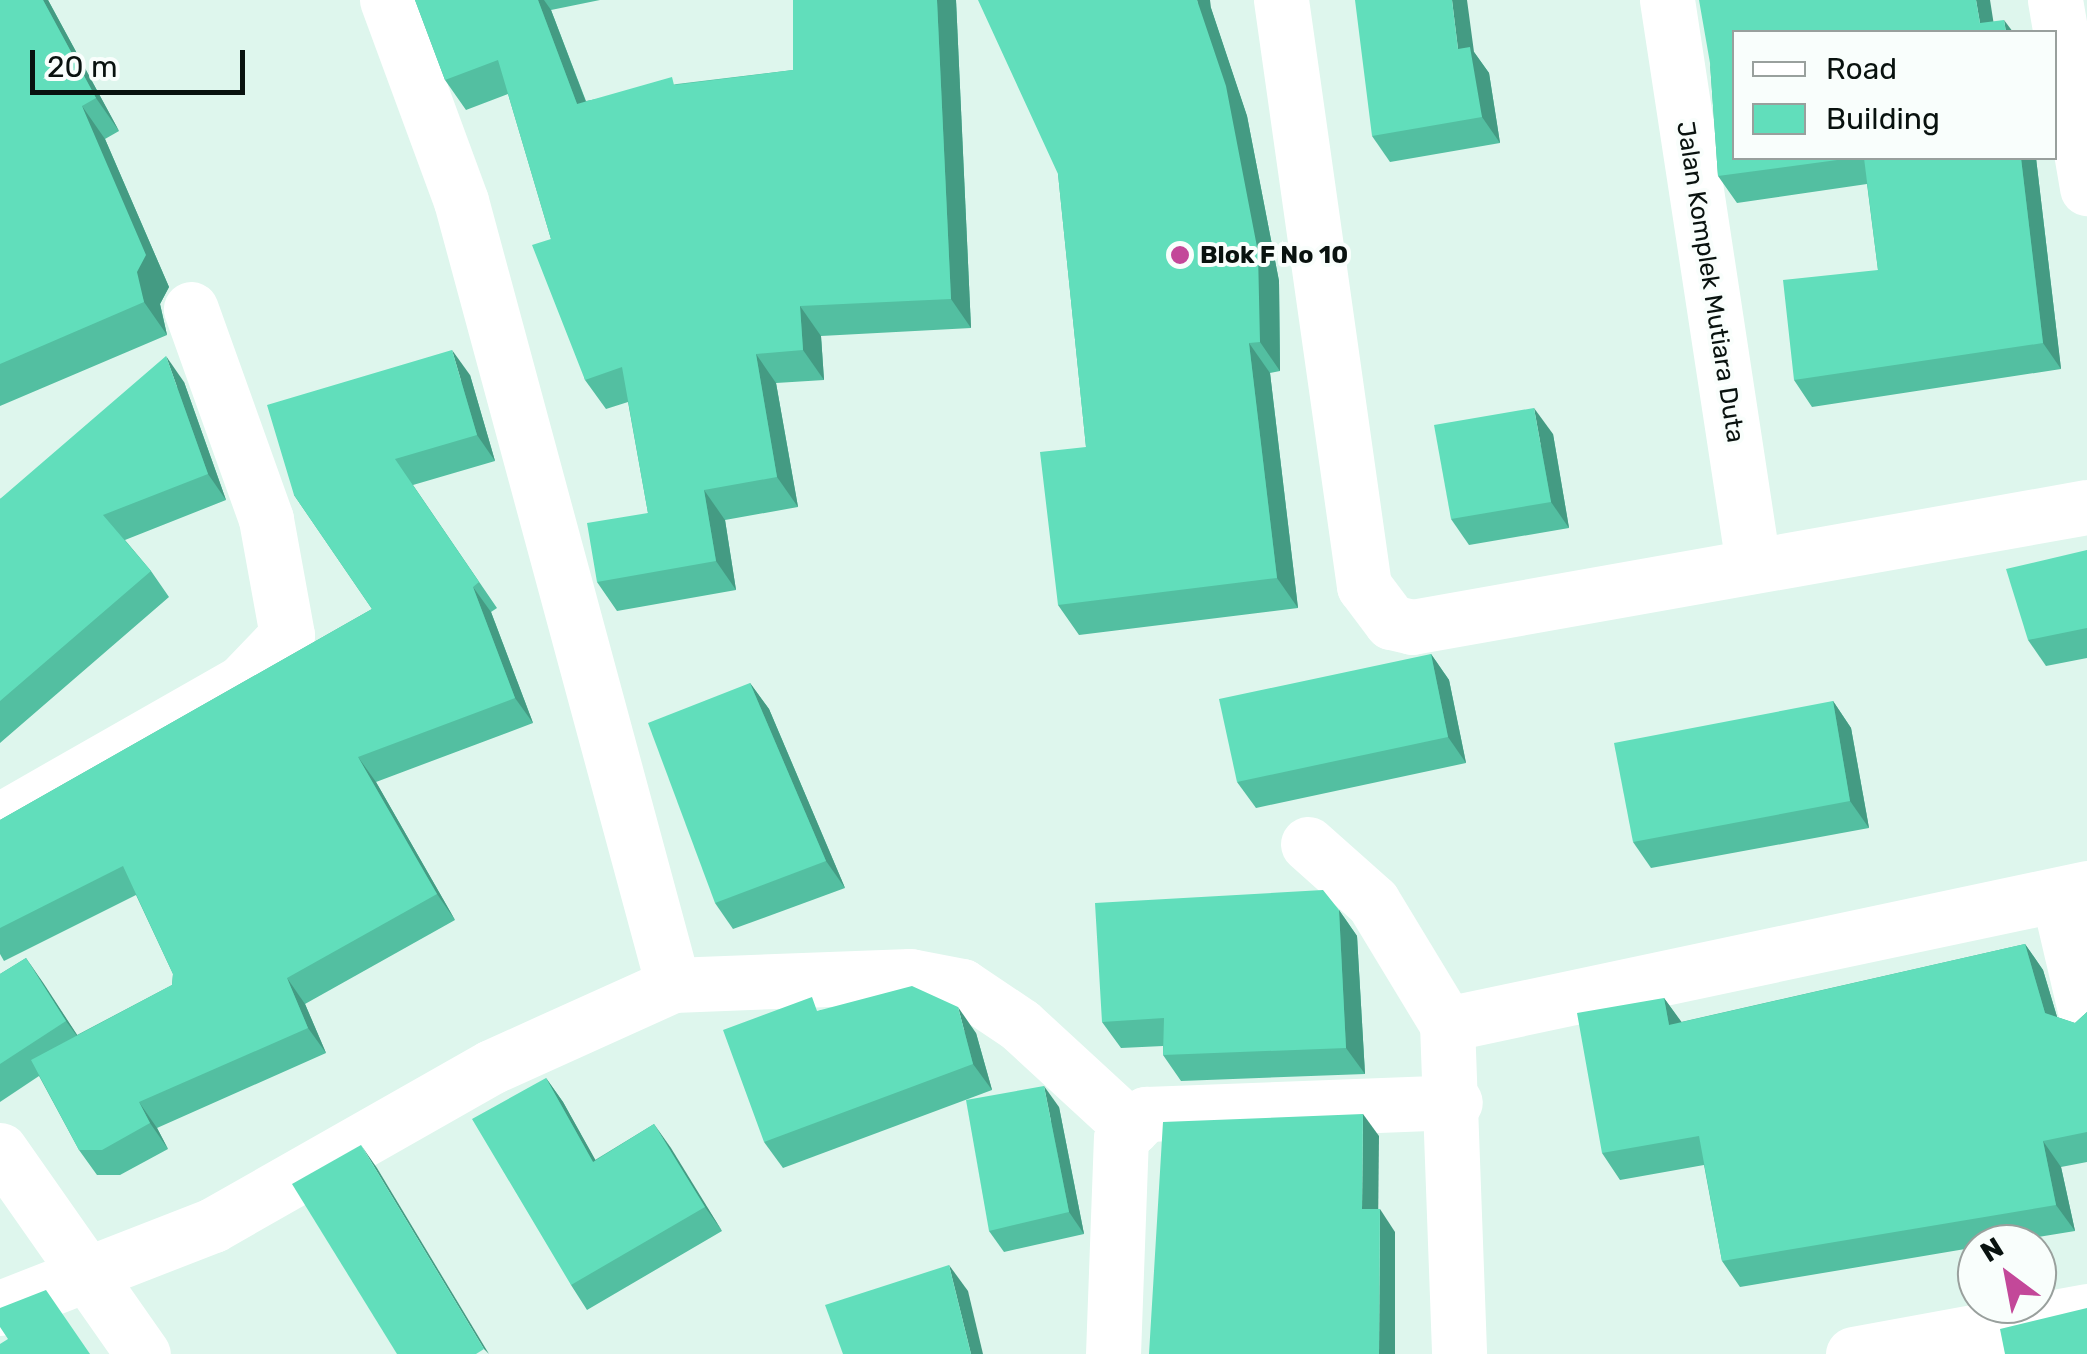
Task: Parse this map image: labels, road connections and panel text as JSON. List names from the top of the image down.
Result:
{
  "streets": {
    "street": ["Jalan Komplek Mutiara Duta"]
  },
  "places": ["Blok F No 10"],
  "legend": ["Road", "Building"],
  "scale_bar": "20 m",
  "north": "top left"
}
